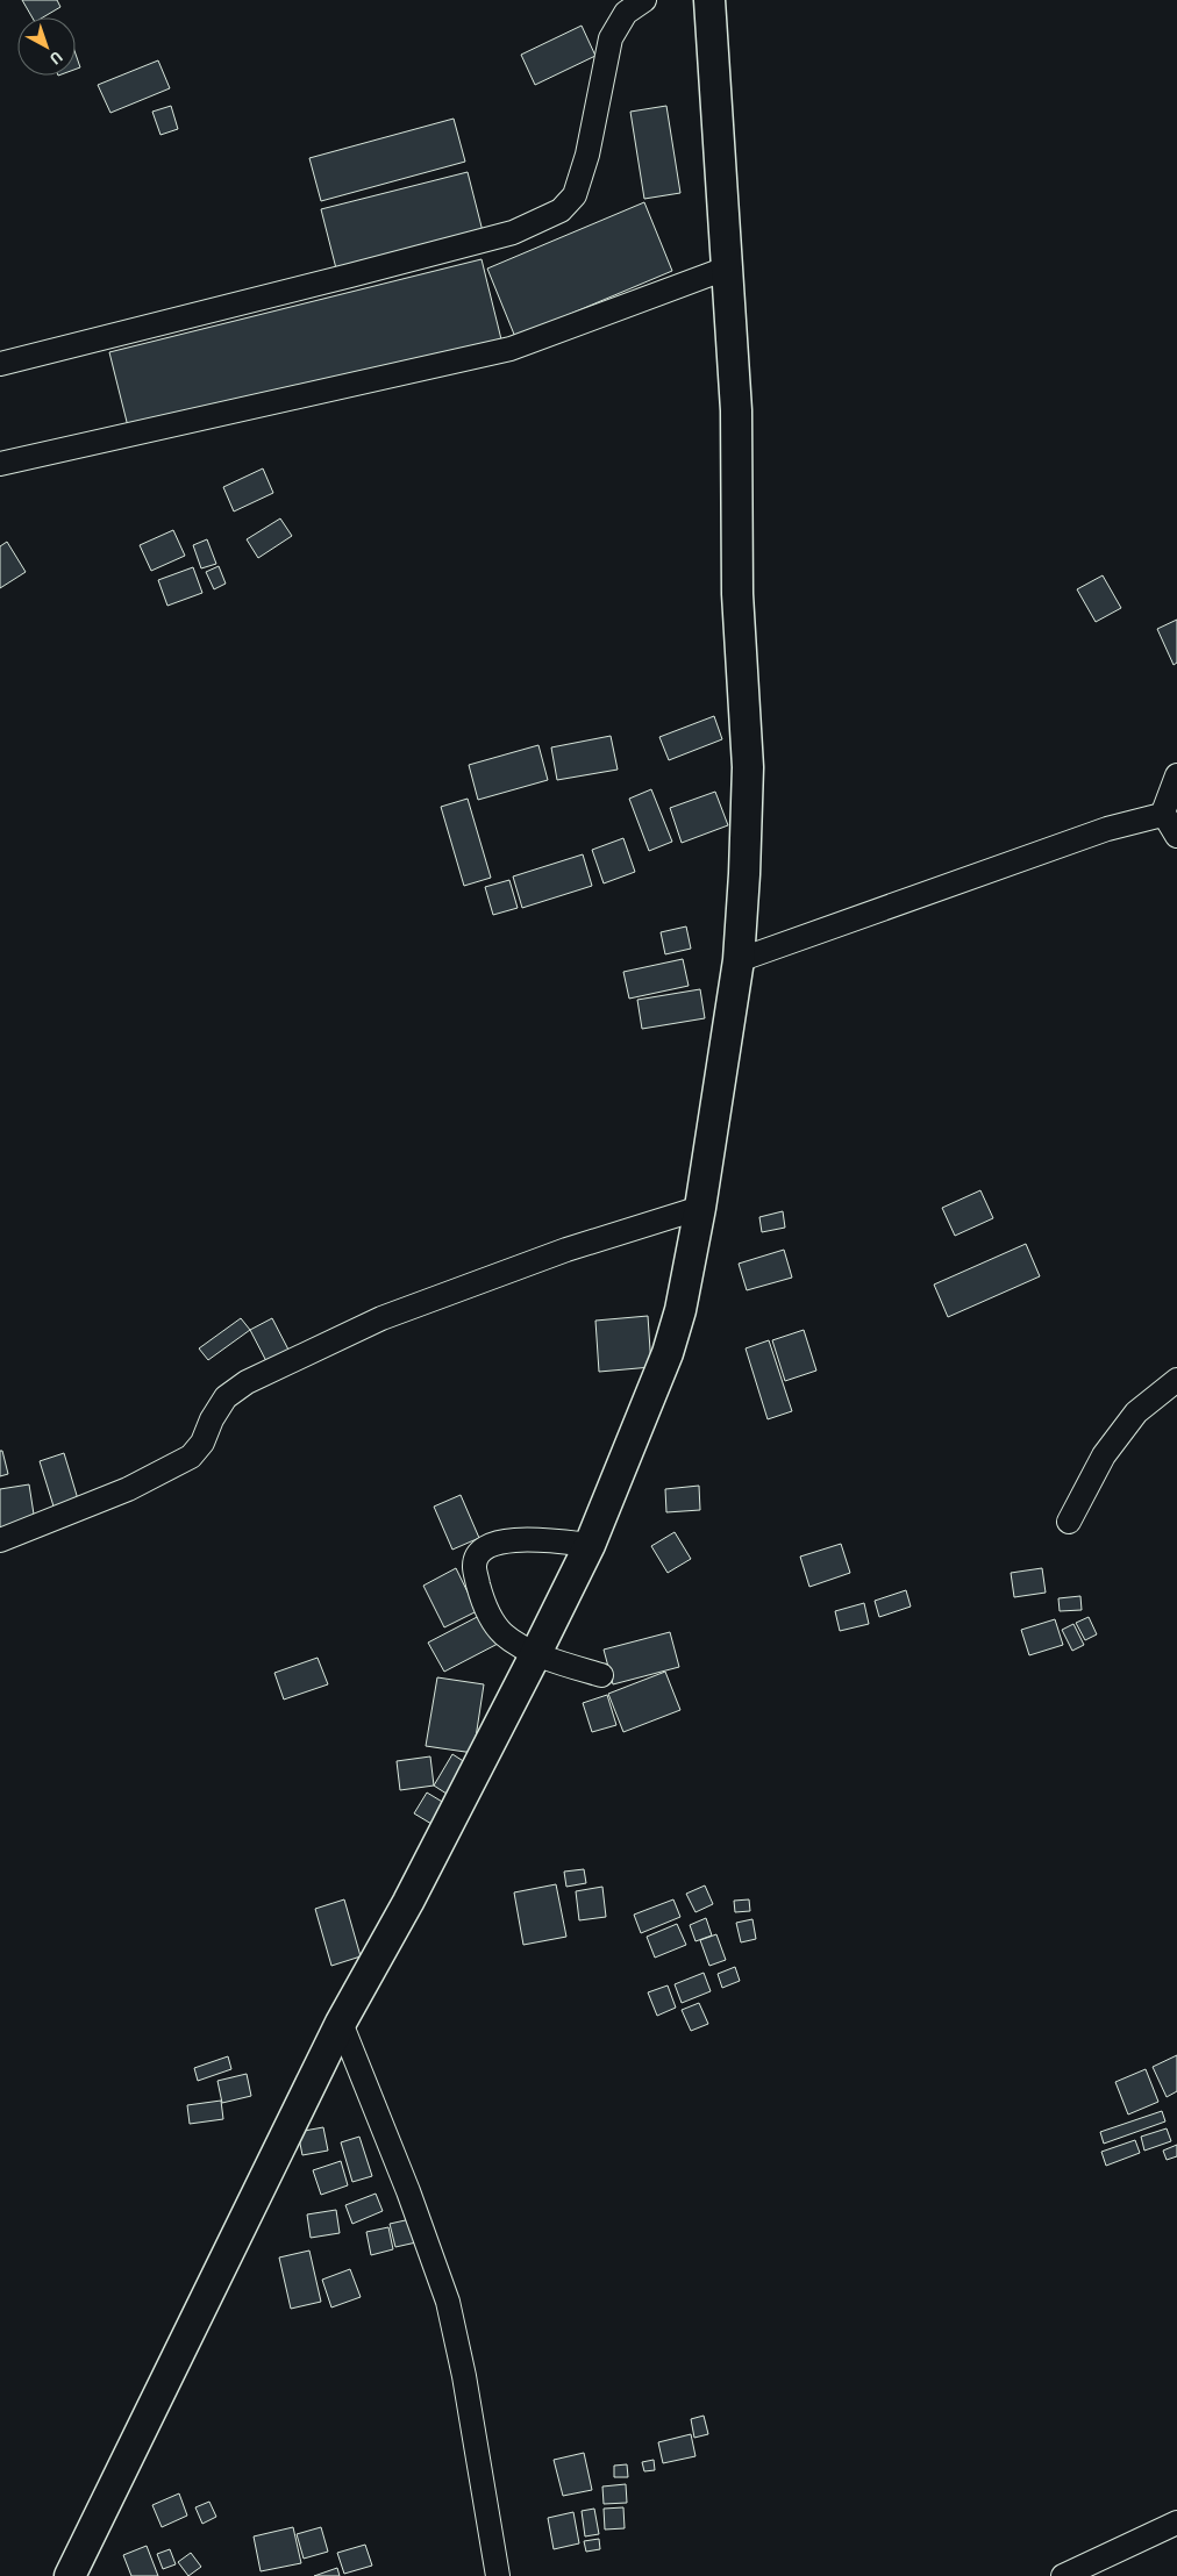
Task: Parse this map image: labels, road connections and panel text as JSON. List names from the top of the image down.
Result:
{
  "north": "bottom right"
}
